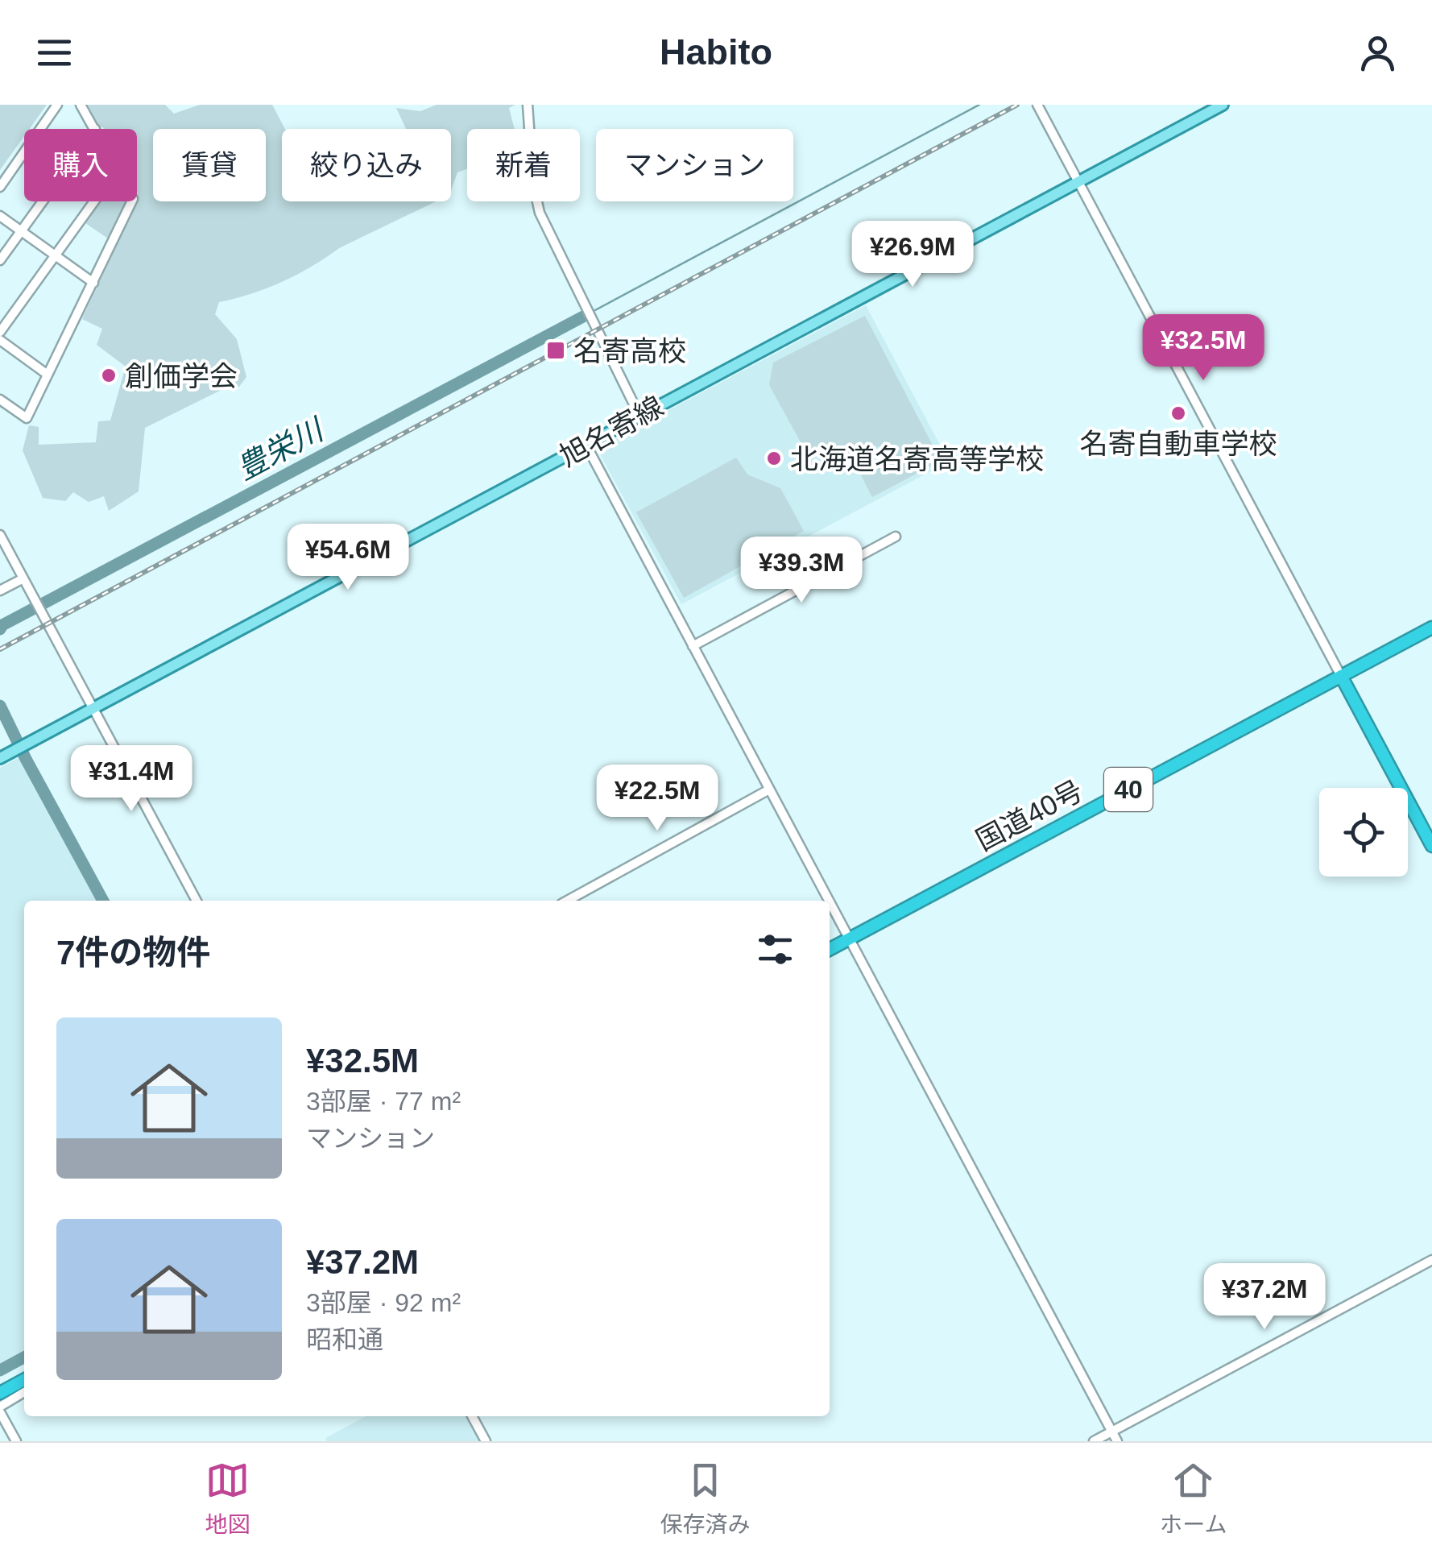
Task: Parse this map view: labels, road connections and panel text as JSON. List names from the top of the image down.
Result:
{
  "streets": {
    "highway": ["40", "国道40号"],
    "main road": ["旭名寄線"]
  },
  "water": ["豊栄川"],
  "places": {
    "transit": ["名寄高校"],
    "other": ["創価学会", "名寄自動車学校", "北海道名寄高等学校"]
  },
  "page": {
    "header": "Habito",
    "chip": [
      "購入",
      "賃貸",
      "絞り込み",
      "新着",
      "マンション"
    ],
    "price": [
      "¥26.9M",
      "¥32.5M",
      "¥54.6M",
      "¥39.3M",
      "¥31.4M",
      "¥22.5M",
      "¥37.2M"
    ],
    "heading": "7件の物件",
    "list": [
      {
        "name": "¥32.5M",
        "note": "3部屋 · 77 m² · マンション"
      },
      {
        "name": "¥37.2M",
        "note": "3部屋 · 92 m² · 昭和通"
      }
    ],
    "tabs": ["地図", "保存済み", "ホーム"]
  }
}
